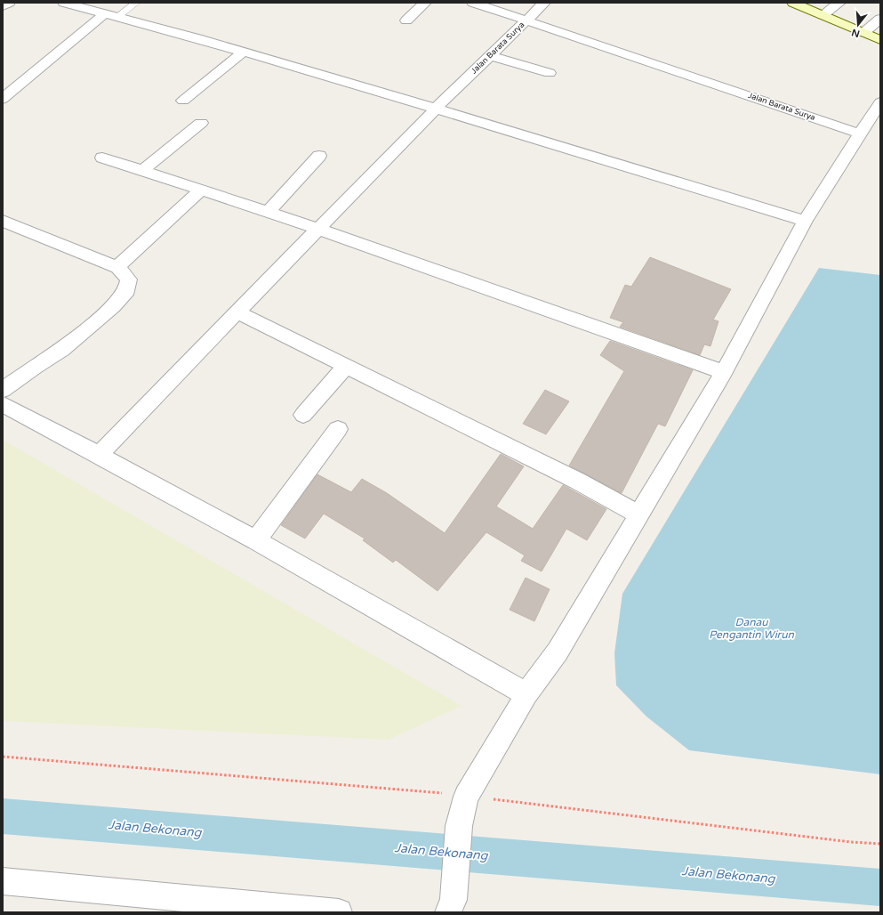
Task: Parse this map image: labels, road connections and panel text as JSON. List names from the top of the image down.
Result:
{
  "streets": {
    "street": ["Jalan Barata Surya"]
  },
  "water": ["Danau Pengantin Wirun", "Jalan Bekonang"],
  "north": "bottom"
}
